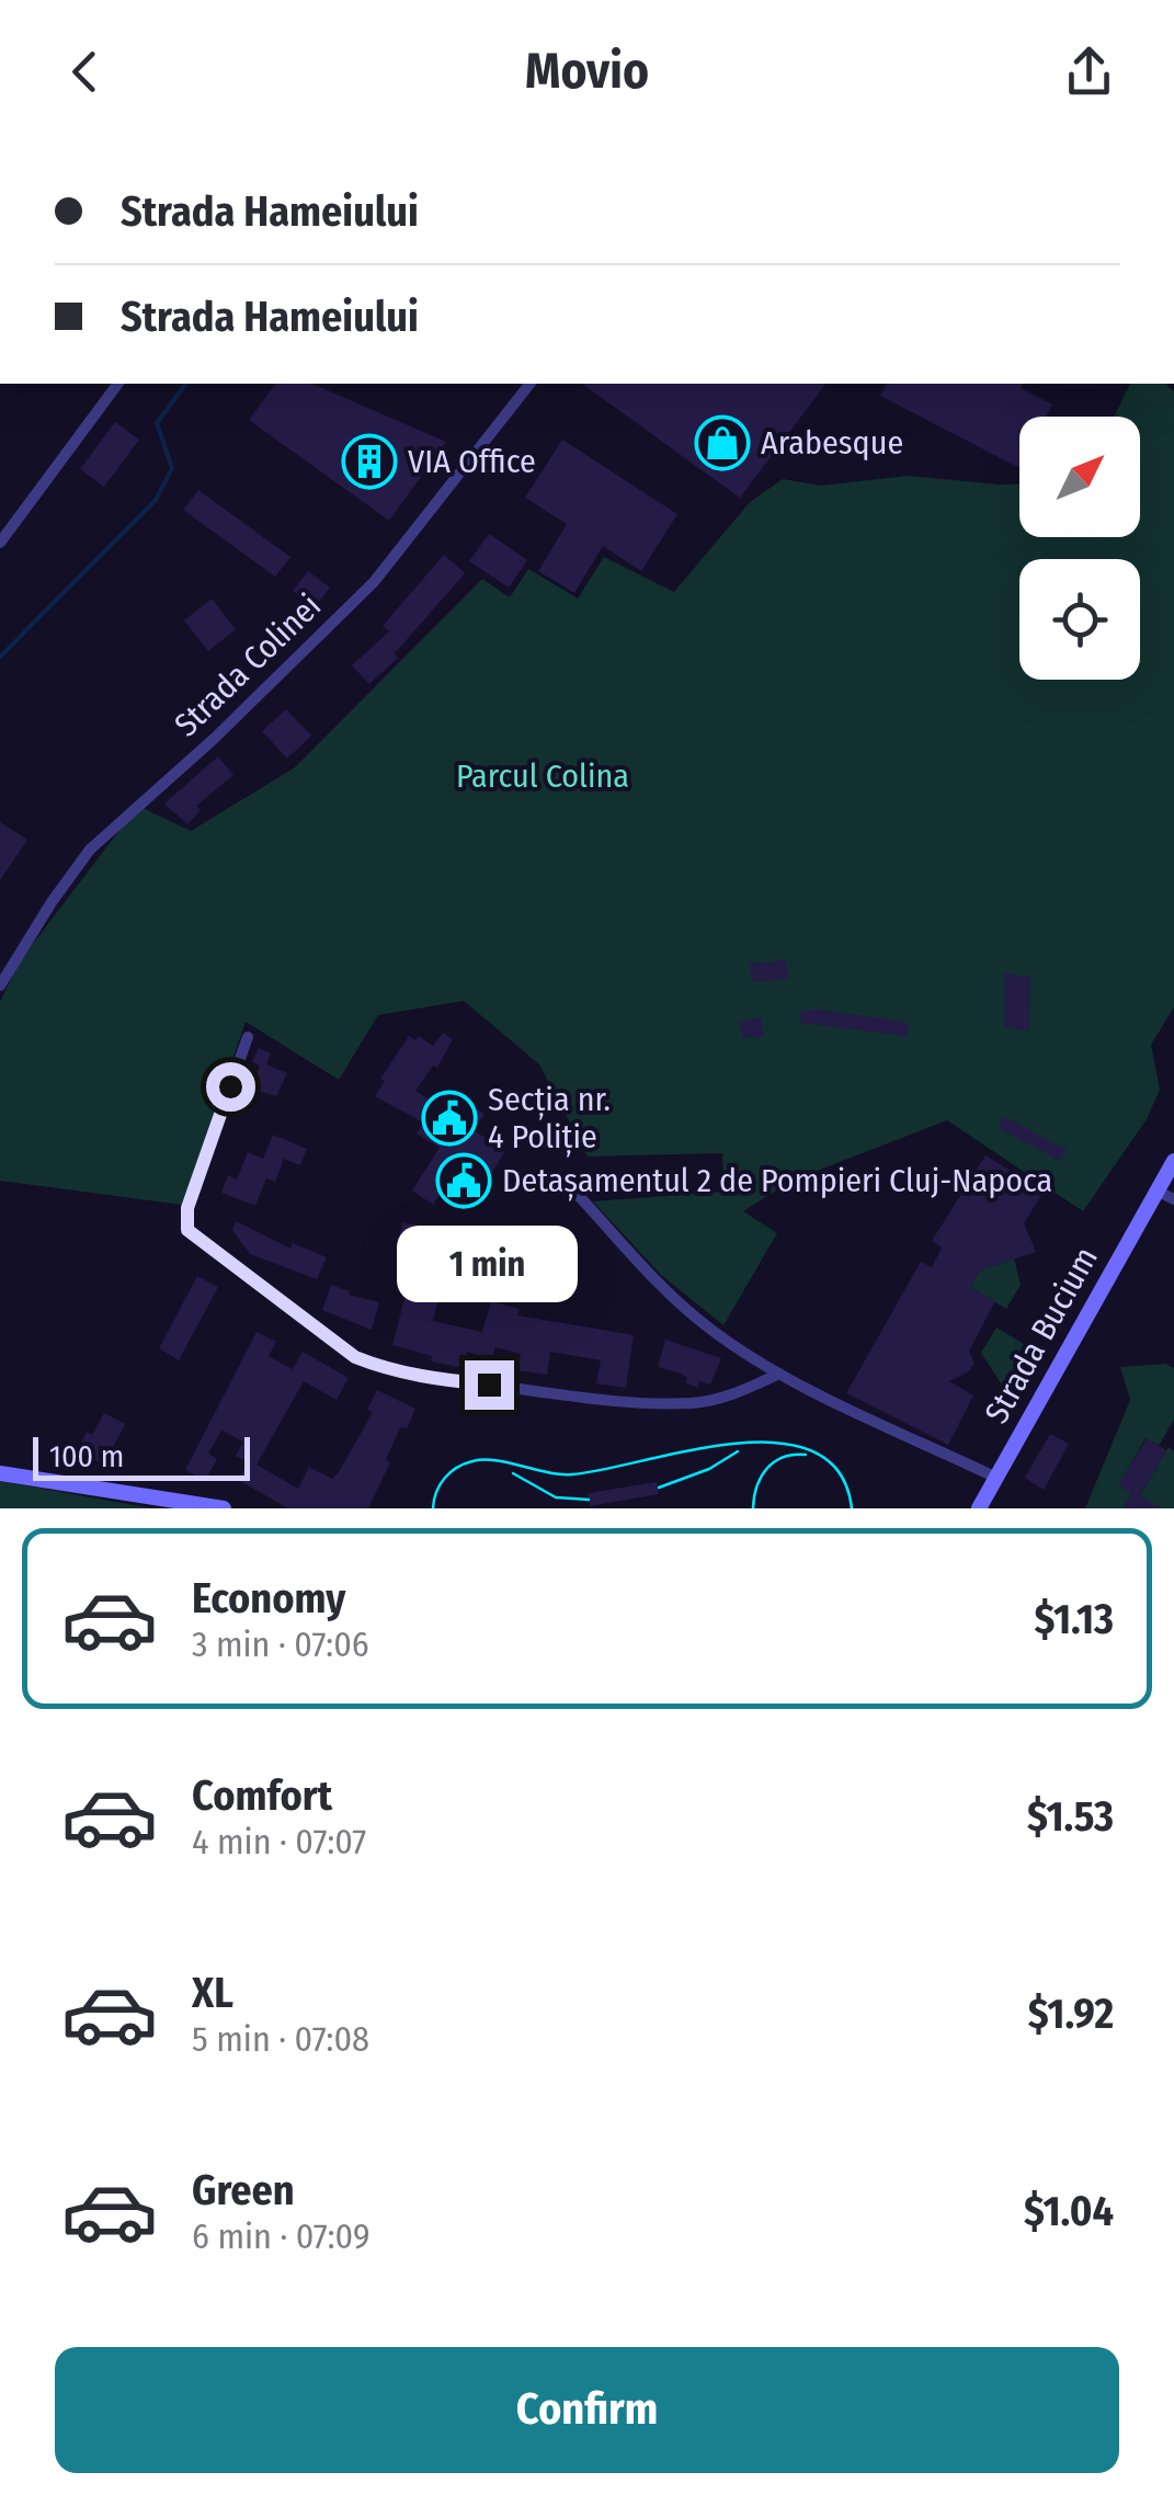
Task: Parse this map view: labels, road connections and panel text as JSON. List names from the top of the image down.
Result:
{
  "streets": {
    "main road": ["Strada Bucium"],
    "street": ["Strada Colinei"]
  },
  "parks": ["Parcul Colina"],
  "places": {
    "shop": ["Arabesque"],
    "building": ["VIA Office"],
    "public building": ["Secția nr. 4 Poliție", "Detașamentul 2 de Pompieri Cluj-Napoca"]
  },
  "scale_bar": "100 m",
  "north": "top right",
  "page": {
    "header": "Movio",
    "banner": ["Strada Hameiului", "Strada Hameiului"],
    "bubble": "1 min",
    "scale": "100 m",
    "list": [
      {
        "name": "Economy",
        "note": "3 min · 07:06",
        "value": "$1.13"
      },
      {
        "name": "Comfort",
        "note": "4 min · 07:07",
        "value": "$1.53"
      },
      {
        "name": "XL",
        "note": "5 min · 07:08",
        "value": "$1.92"
      },
      {
        "name": "Green",
        "note": "6 min · 07:09",
        "value": "$1.04"
      }
    ],
    "buttons": "Confirm"
  }
}
